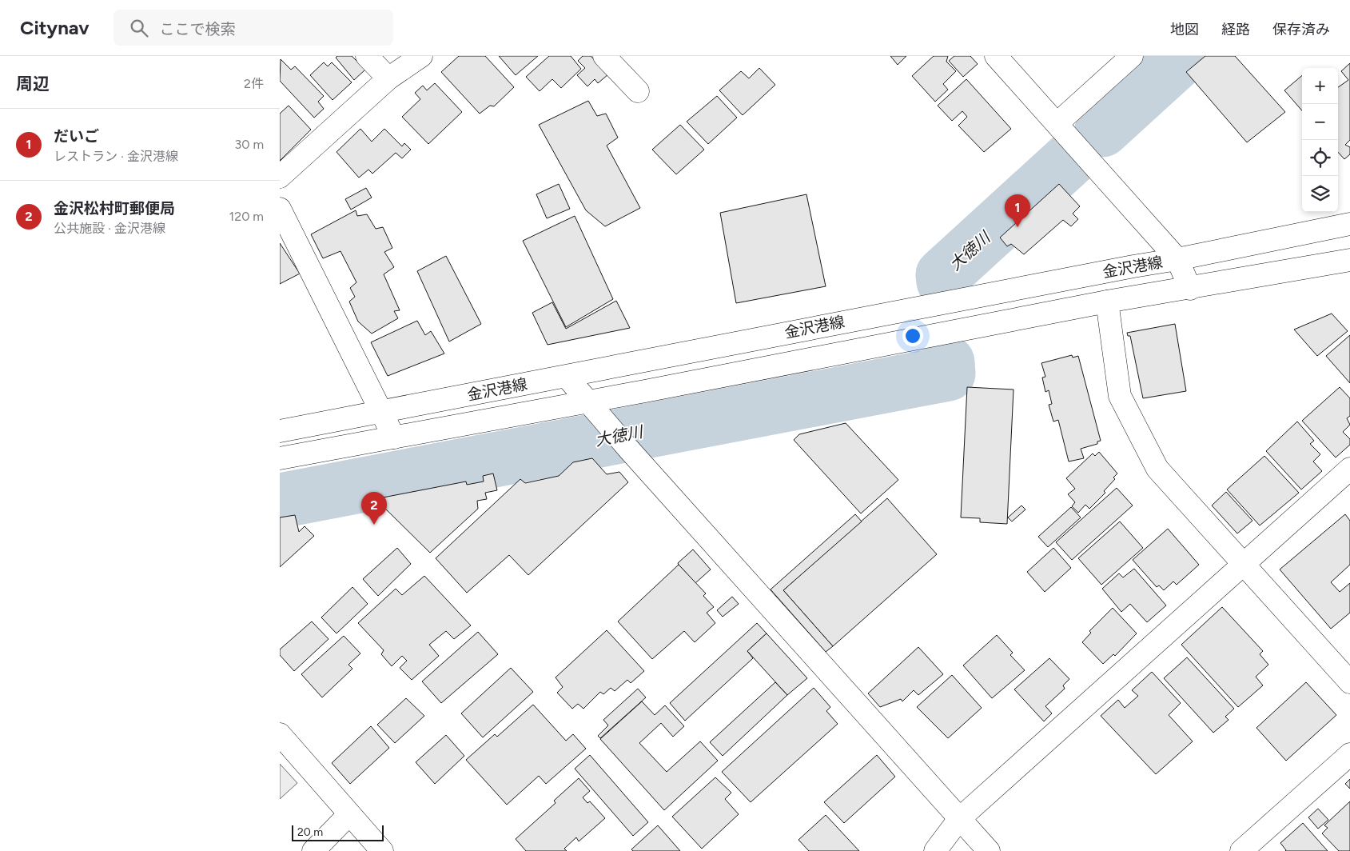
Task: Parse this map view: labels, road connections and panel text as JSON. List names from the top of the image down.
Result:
{
  "streets": {
    "street": ["金沢港線"]
  },
  "water": ["大徳川"],
  "scale_bar": "20 m",
  "page": {
    "header": "Citynav",
    "search": "ここで検索",
    "nav": ["地図", "経路", "保存済み"],
    "heading": ["周辺", "2件"],
    "map_buttons": ["+", "−"],
    "list": [
      {
        "mark": "1",
        "name": "だいご",
        "note": "レストラン · 金沢港線",
        "value": "30 m"
      },
      {
        "mark": "2",
        "name": "金沢松村町郵便局",
        "note": "公共施設 · 金沢港線",
        "value": "120 m"
      }
    ],
    "pins": ["1", "2"],
    "scale": "20 m"
  }
}
